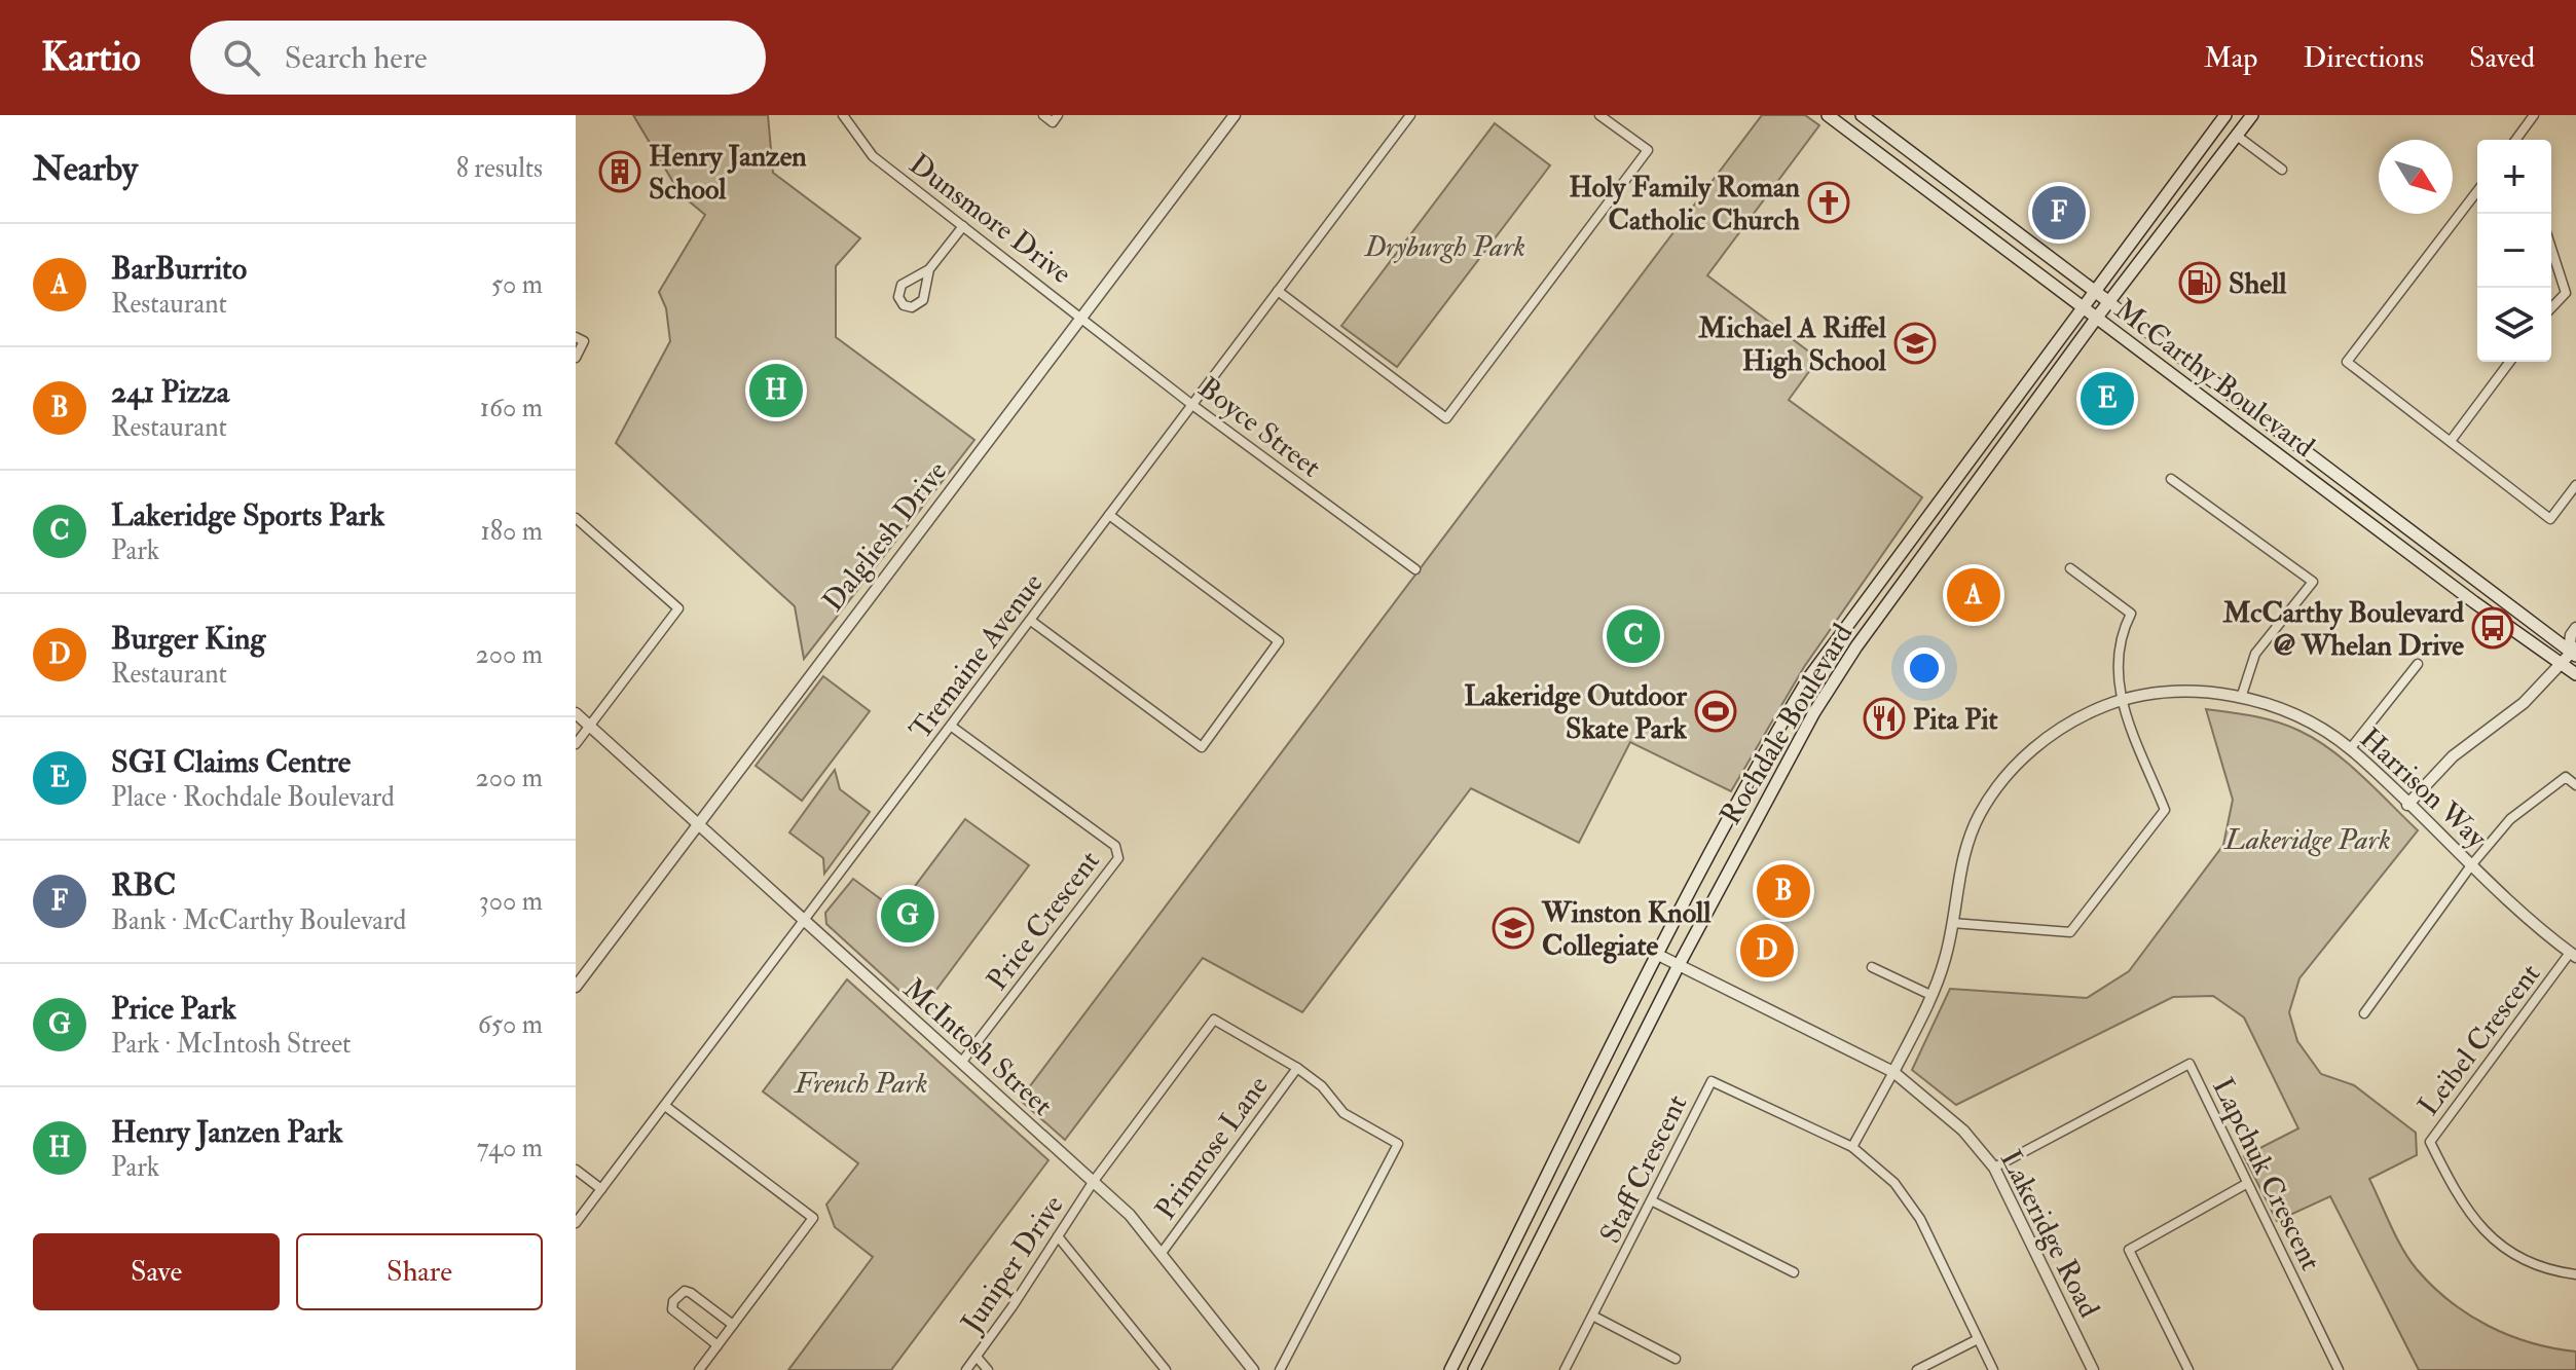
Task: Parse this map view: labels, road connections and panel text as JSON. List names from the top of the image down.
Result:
{
  "streets": {
    "main road": ["McCarthy Boulevard", "Rochdale Boulevard"],
    "street": [
      "Dunsmore Drive",
      "Boyce Street",
      "Dalgliesh Drive",
      "Tremaine Avenue",
      "Harrison Way",
      "Price Crescent",
      "Leibel Crescent",
      "McIntosh Street",
      "Primrose Lane",
      "Staff Crescent",
      "Lapchuk Crescent",
      "Lakeridge Road",
      "Juniper Drive"
    ]
  },
  "crossings": [
    ["Dunsmore Drive", "Boyce Street"],
    ["Dunsmore Drive", "Dalgliesh Drive"],
    ["McCarthy Boulevard", "Rochdale Boulevard"],
    ["Boyce Street", "Dalgliesh Drive"],
    ["Boyce Street", "Tremaine Avenue"],
    ["Dalgliesh Drive", "McIntosh Street"],
    ["Tremaine Avenue", "Price Crescent"],
    ["Tremaine Avenue", "McIntosh Street"],
    ["Rochdale Boulevard", "Lakeridge Road"],
    ["Harrison Way", "Leibel Crescent"],
    ["Harrison Way", "Staff Crescent"],
    ["Harrison Way", "Lakeridge Road"],
    ["Price Crescent", "McIntosh Street"],
    ["McIntosh Street", "Primrose Lane"],
    ["McIntosh Street", "Juniper Drive"],
    ["Primrose Lane", "Juniper Drive"],
    ["Lapchuk Crescent", "Lakeridge Road"]
  ],
  "parks": ["Dryburgh Park", "Lakeridge Park", "French Park"],
  "places": {
    "building": ["Henry Janzen School"],
    "church": ["Holy Family Roman Catholic Church"],
    "fuel station": ["Shell"],
    "school or university": ["Michael A Riffel High School", "Winston Knoll Collegiate"],
    "bus stop": ["McCarthy Boulevard @ Whelan Drive"],
    "sports": ["Lakeridge Outdoor Skate Park"],
    "restaurant": ["Pita Pit"]
  },
  "north": "bottom right",
  "page": {
    "header": "Kartio",
    "search": "Search here",
    "nav": ["Map", "Directions", "Saved"],
    "heading": ["Nearby", "8 results"],
    "map_buttons": ["+", "−"],
    "pins": [
      "F",
      "H",
      "E",
      "A",
      "C",
      "B",
      "G",
      "D"
    ],
    "list": [
      {
        "mark": "A",
        "name": "BarBurrito",
        "note": "Restaurant",
        "value": "50 m"
      },
      {
        "mark": "B",
        "name": "241 Pizza",
        "note": "Restaurant",
        "value": "160 m"
      },
      {
        "mark": "C",
        "name": "Lakeridge Sports Park",
        "note": "Park",
        "value": "180 m"
      },
      {
        "mark": "D",
        "name": "Burger King",
        "note": "Restaurant",
        "value": "200 m"
      },
      {
        "mark": "E",
        "name": "SGI Claims Centre",
        "note": "Place · Rochdale Boulevard",
        "value": "200 m"
      },
      {
        "mark": "F",
        "name": "RBC",
        "note": "Bank · McCarthy Boulevard",
        "value": "300 m"
      },
      {
        "mark": "G",
        "name": "Price Park",
        "note": "Park · McIntosh Street",
        "value": "650 m"
      },
      {
        "mark": "H",
        "name": "Henry Janzen Park",
        "note": "Park",
        "value": "740 m"
      }
    ],
    "buttons": ["Save", "Share"]
  }
}
